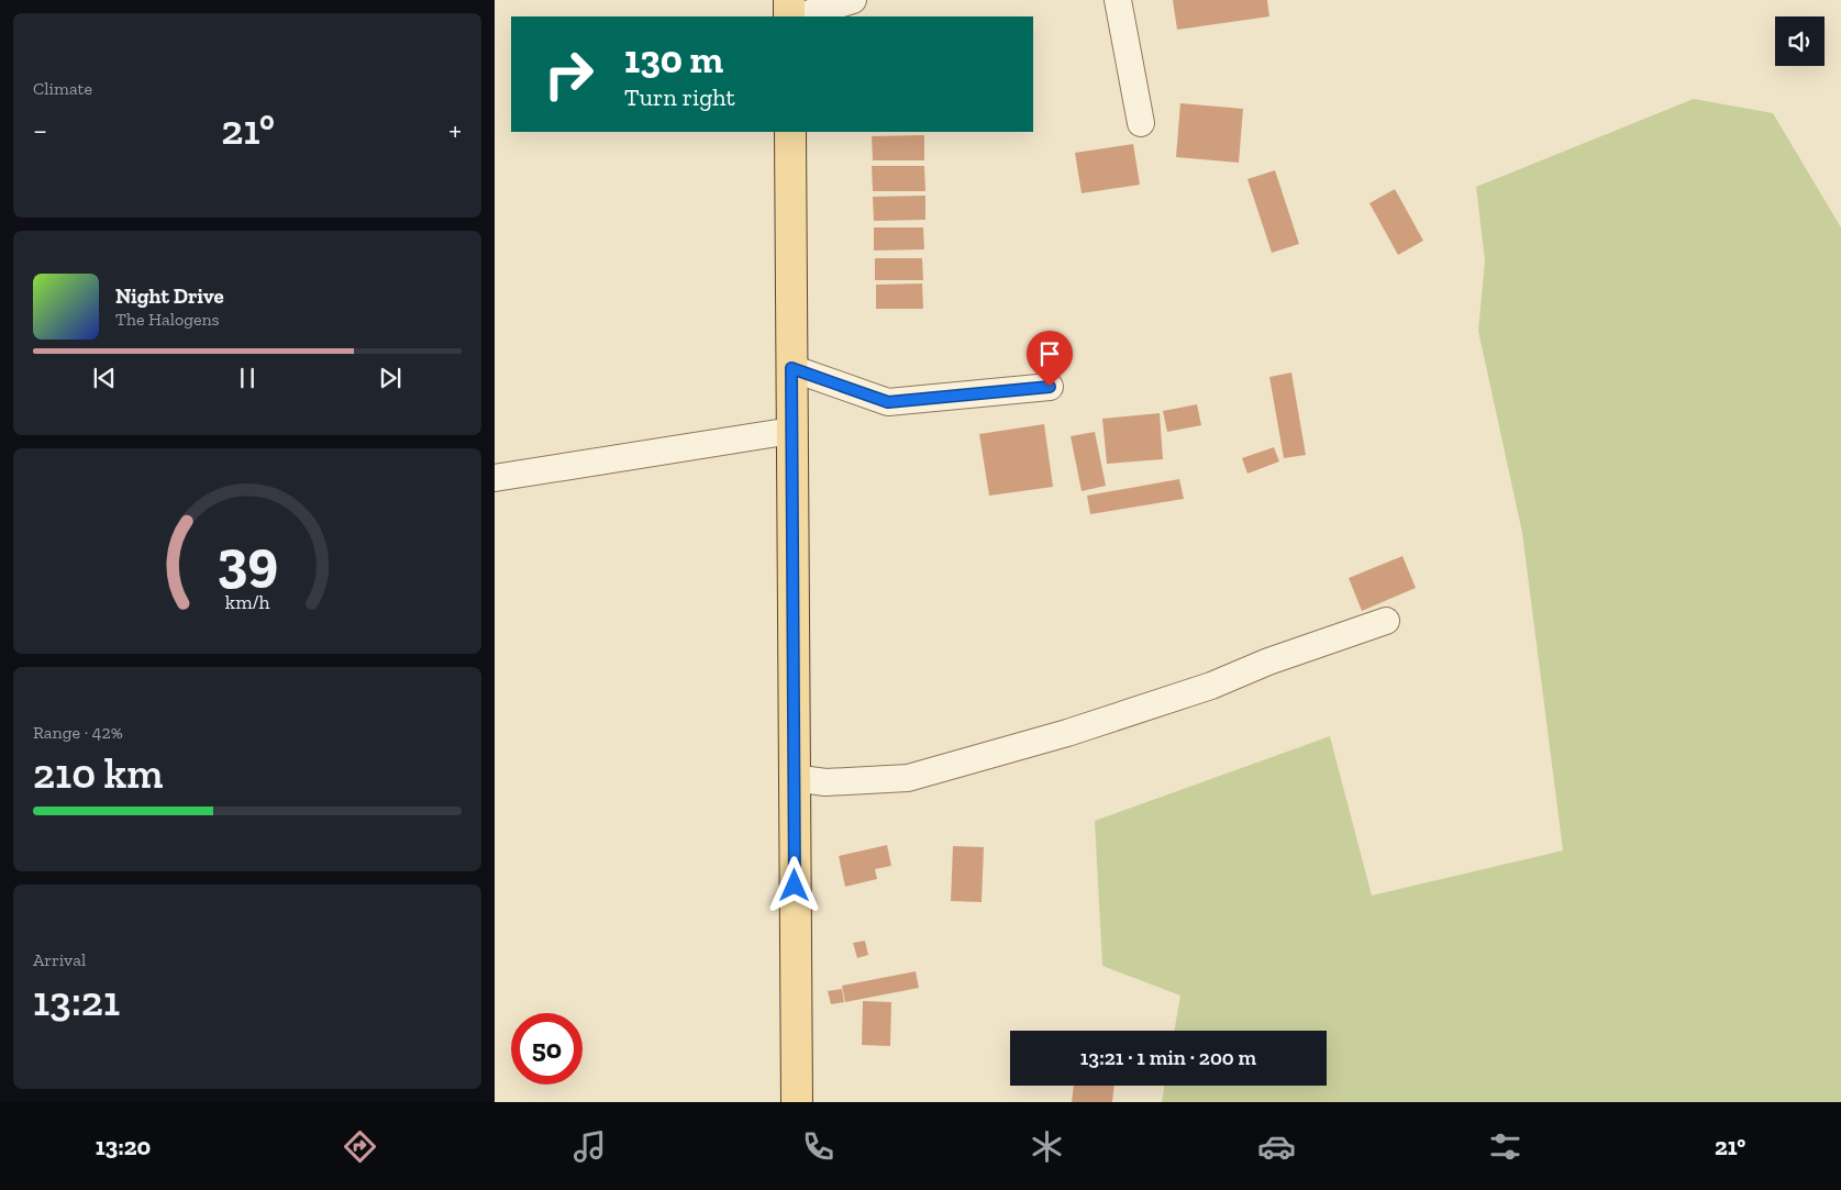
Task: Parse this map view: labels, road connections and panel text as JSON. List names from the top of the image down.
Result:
{
  "page": {
    "tile": [
      "Climate",
      ["Range · 42%", "210 km"],
      ["Arrival", "13:21"]
    ],
    "turn": ["130 m", "Turn right"],
    "heat": ["−", "21°", "+"],
    "song": ["Night Drive", "The Halogens"],
    "limit": "50",
    "trip": "13:21 · 1 min · 200 m",
    "tabs": ["13:20", "21°"],
    "gauge": ["39", "km/h"]
  }
}
